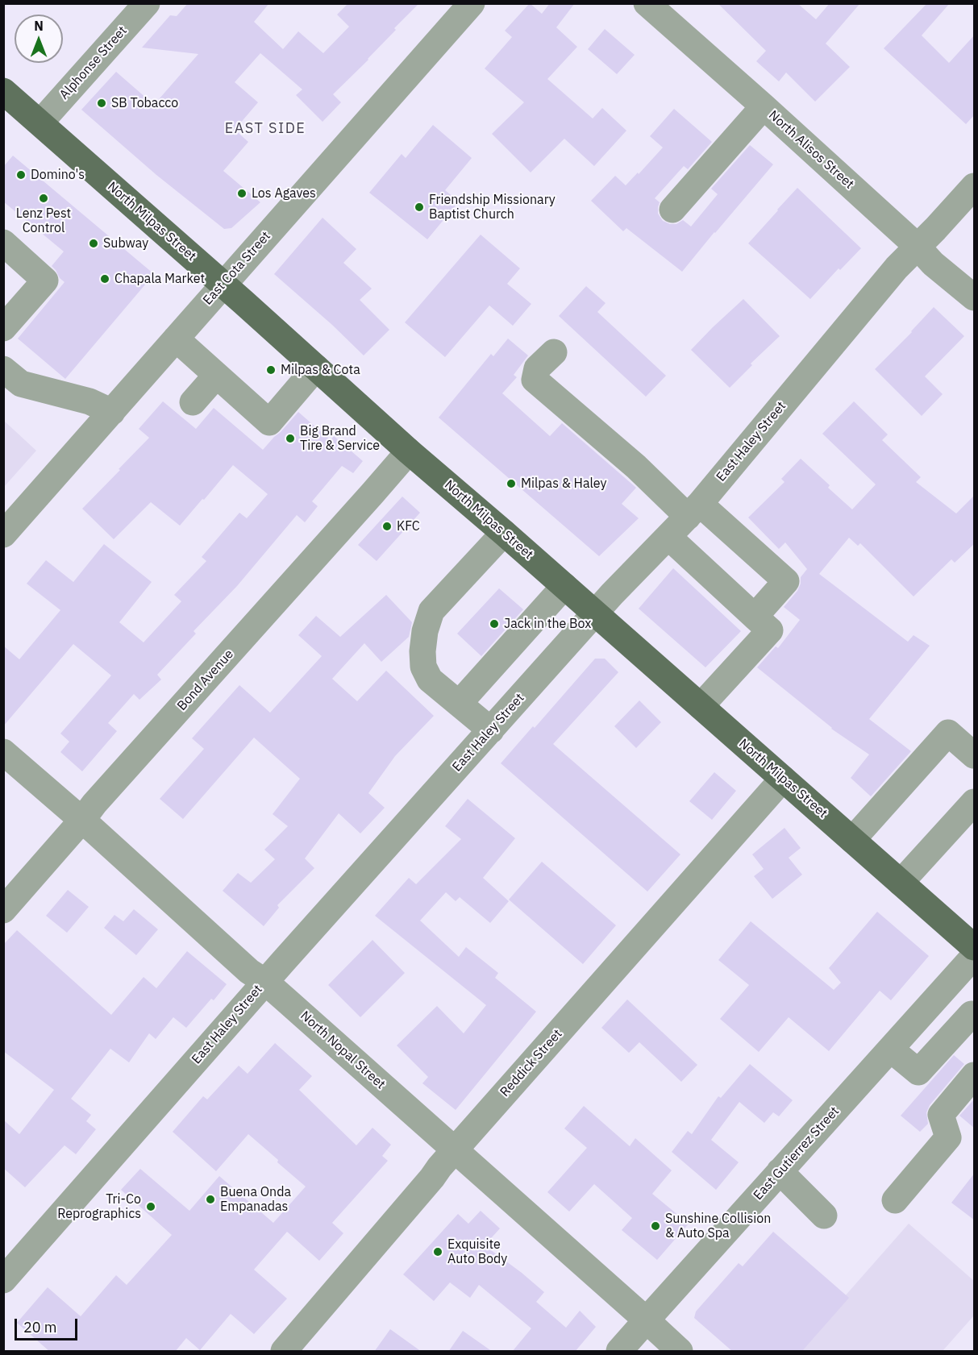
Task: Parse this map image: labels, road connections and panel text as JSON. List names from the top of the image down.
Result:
{
  "streets": {
    "main road": ["North Milpas Street"],
    "street": [
      "Alphonse Street",
      "North Alisos Street",
      "East Cota Street",
      "East Haley Street",
      "Bond Avenue",
      "North Nopal Street",
      "Reddick Street",
      "East Gutierrez Street"
    ]
  },
  "crossings": [
    ["Alphonse Street", "North Milpas Street"],
    ["North Alisos Street", "East Haley Street"],
    ["North Milpas Street", "East Cota Street"],
    ["North Milpas Street", "East Haley Street"],
    ["North Milpas Street", "Bond Avenue"],
    ["North Milpas Street", "Reddick Street"],
    ["East Haley Street", "North Nopal Street"],
    ["Bond Avenue", "North Nopal Street"],
    ["North Nopal Street", "Reddick Street"],
    ["North Nopal Street", "East Gutierrez Street"]
  ],
  "districts": ["EAST SIDE"],
  "places": [
    "SB Tobacco",
    "Domino's",
    "Los Agaves",
    "Lenz Pest Control",
    "Friendship Missionary Baptist Church",
    "Subway",
    "Chapala Market",
    "Milpas & Cota",
    "Big Brand Tire & Service",
    "Milpas & Haley",
    "KFC",
    "Jack in the Box",
    "Buena Onda Empanadas",
    "Tri-Co Reprographics",
    "Sunshine Collision & Auto Spa",
    "Exquisite Auto Body"
  ],
  "scale_bar": "20 m",
  "north": "top"
}
